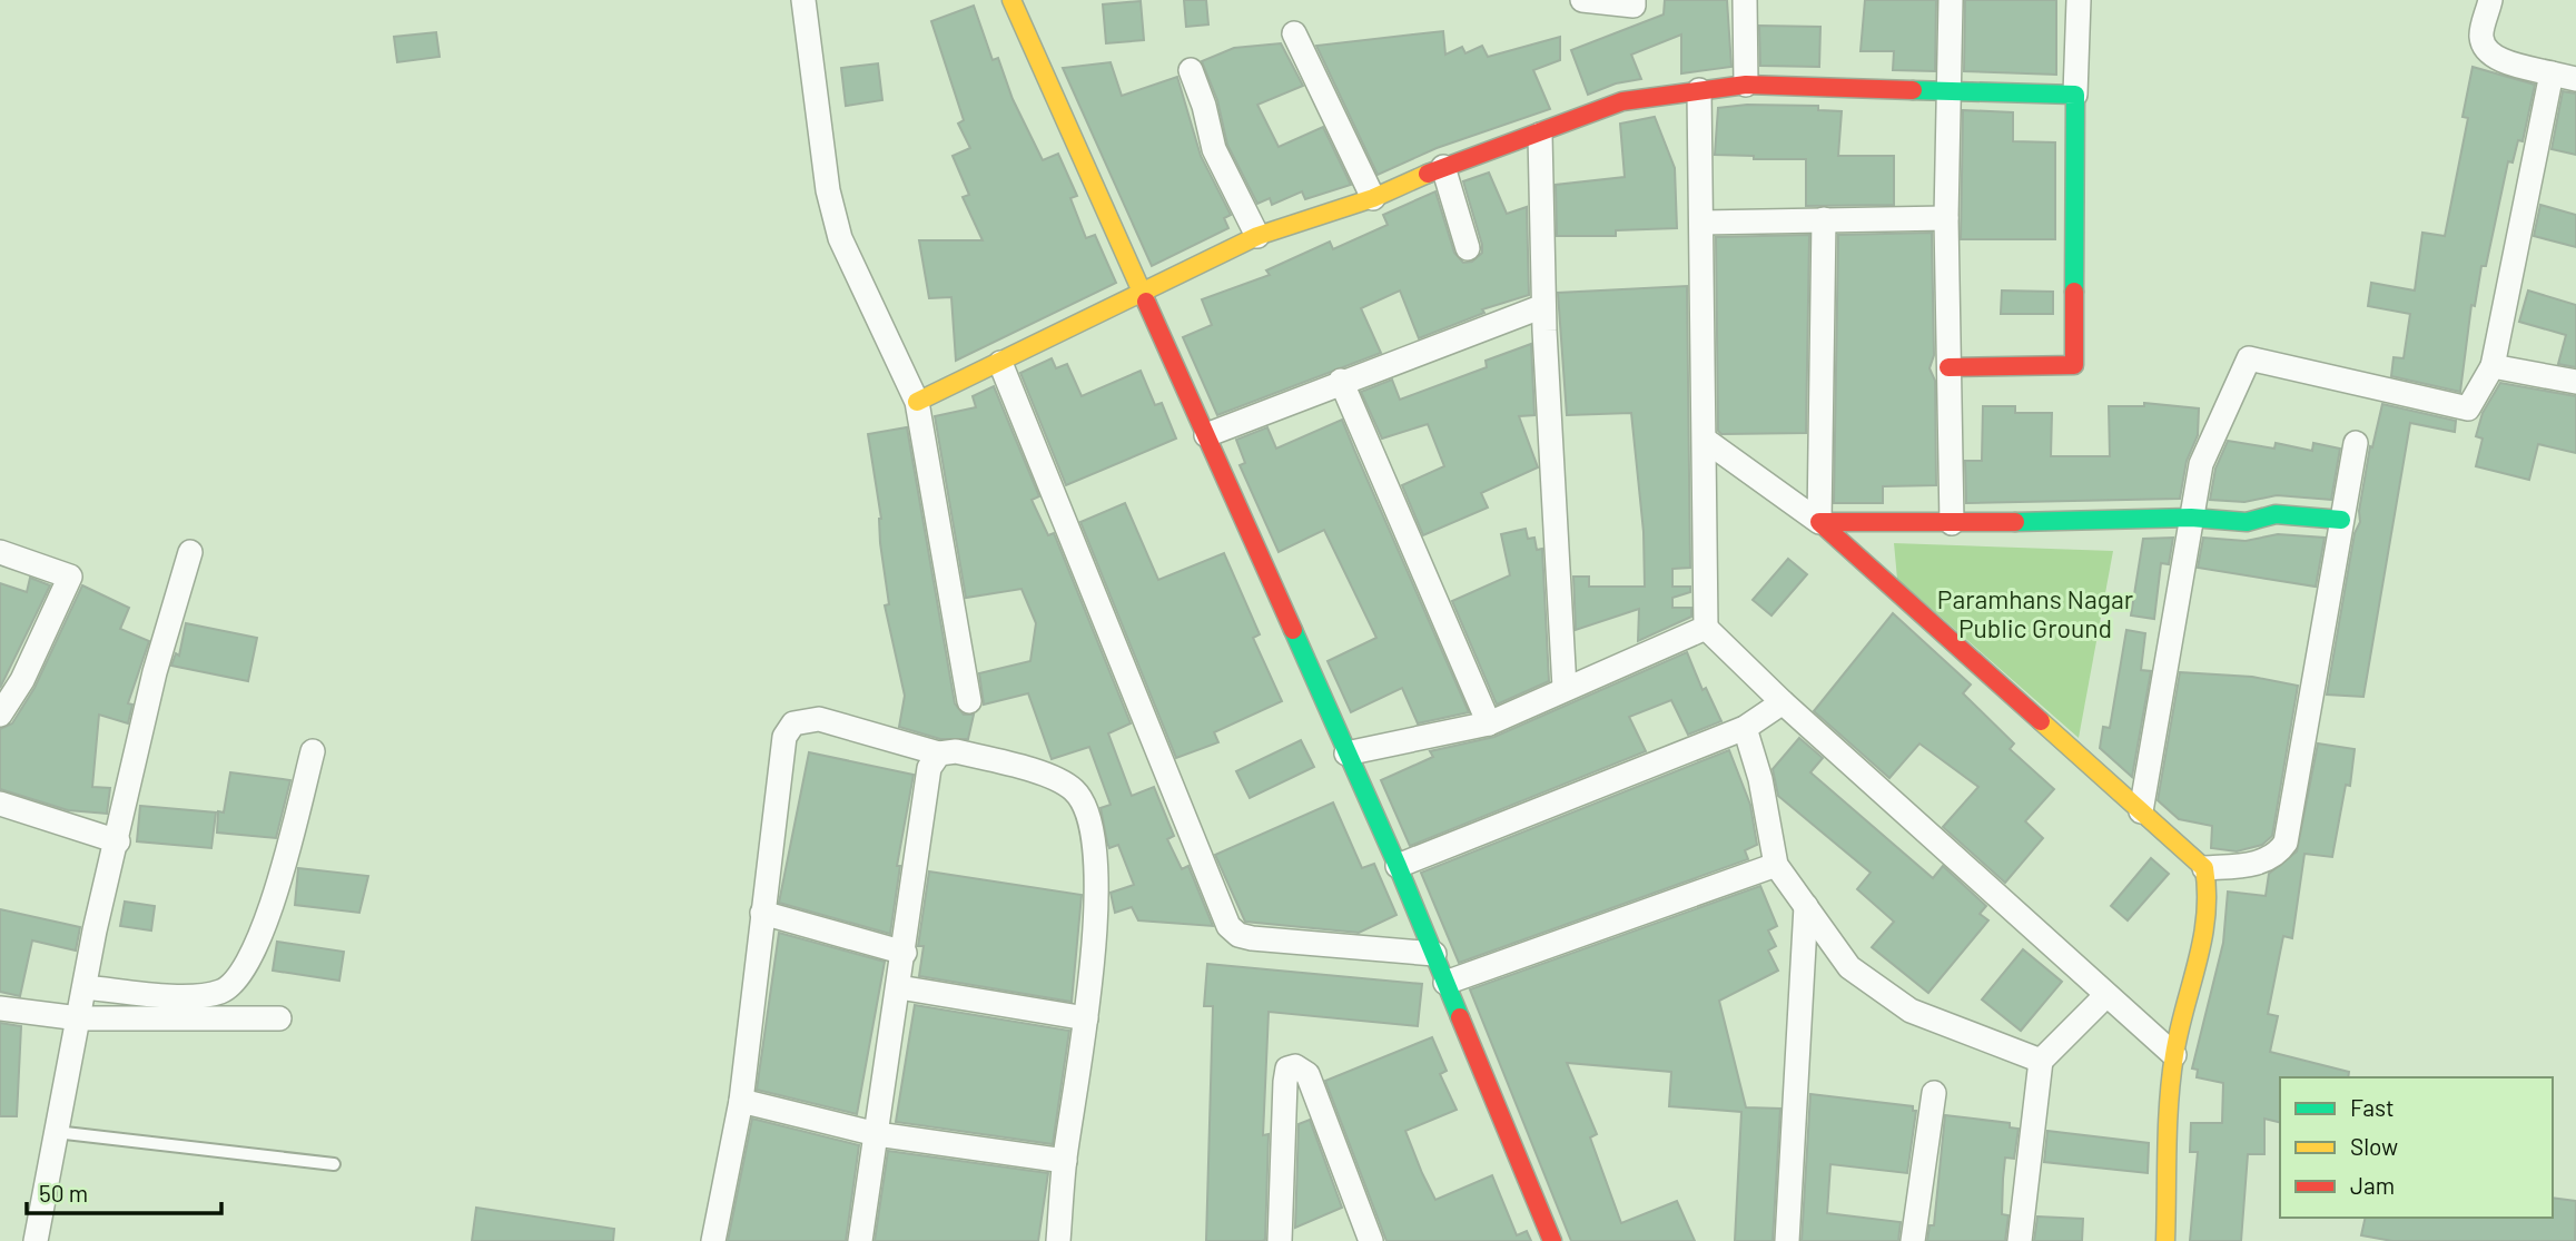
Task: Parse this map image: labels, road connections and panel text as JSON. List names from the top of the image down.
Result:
{
  "parks": ["Paramhans Nagar Public Ground"],
  "legend": ["Fast", "Slow", "Jam"],
  "scale_bar": "50 m"
}
